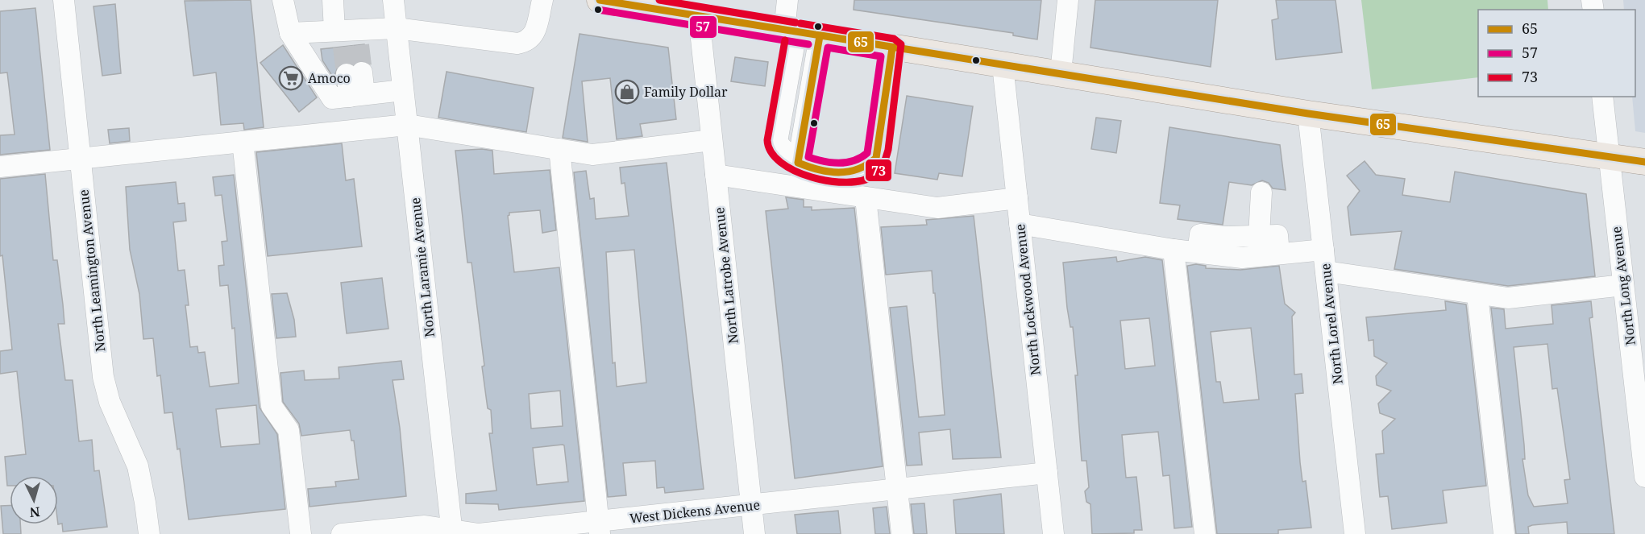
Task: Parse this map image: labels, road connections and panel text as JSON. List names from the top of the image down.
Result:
{
  "streets": {
    "street": [
      "North Laramie Avenue",
      "North Leamington Avenue",
      "North Latrobe Avenue",
      "North Long Avenue",
      "North Lockwood Avenue",
      "North Lorel Avenue",
      "West Dickens Avenue"
    ]
  },
  "crossings": [
    ["North Laramie Avenue", "West Dickens Avenue"],
    ["North Latrobe Avenue", "West Dickens Avenue"],
    ["North Lockwood Avenue", "West Dickens Avenue"]
  ],
  "places": {
    "supermarket": ["Amoco"],
    "shop": ["Family Dollar"]
  },
  "lines": ["transit line 65", "transit line 73", "transit line 57"],
  "legend": ["65", "57", "73"],
  "north": "bottom"
}
